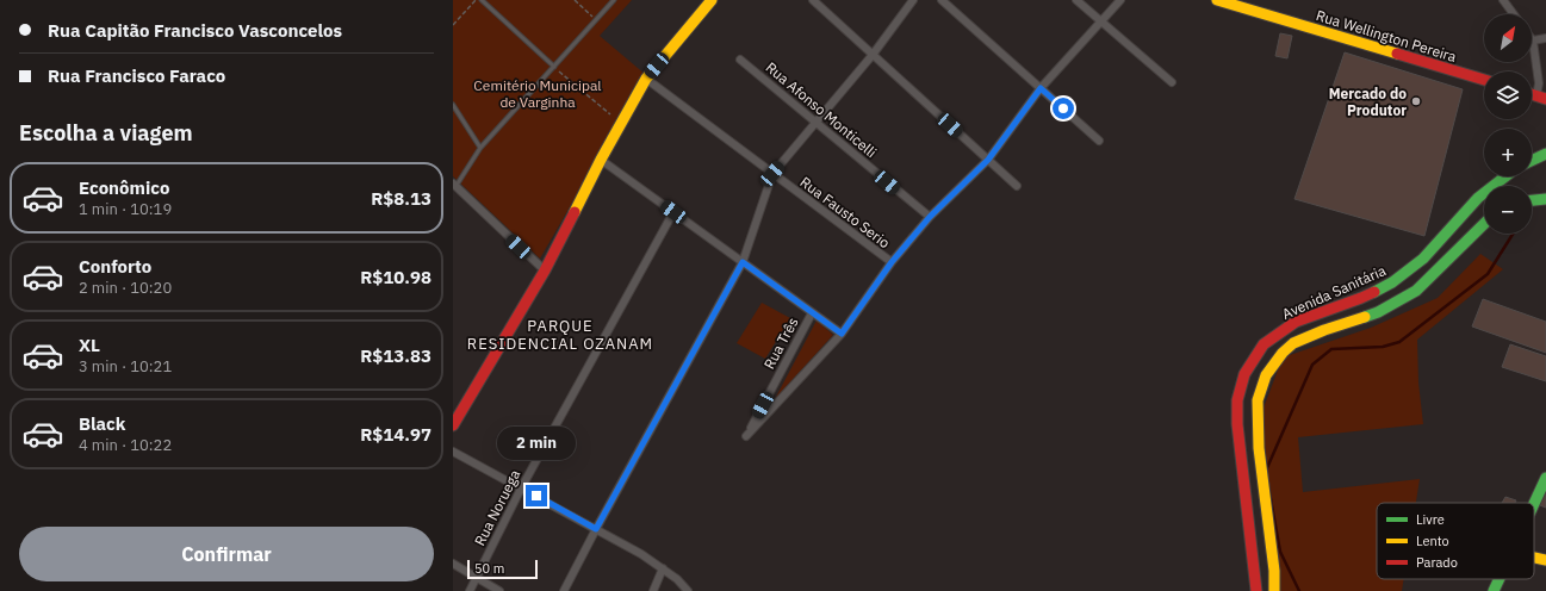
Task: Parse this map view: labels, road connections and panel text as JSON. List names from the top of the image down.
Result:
{
  "streets": {
    "street": [
      "Rua Wellington Pereira",
      "Rua Afonso Monticelli",
      "Rua Fausto Serio",
      "Avenida Sanitária",
      "Rua Três",
      "Rua Noruega"
    ]
  },
  "districts": ["PARQUE RESIDENCIAL OZANAM"],
  "parks": ["Cemitério Municipal de Varginha"],
  "places": ["Mercado do Produtor"],
  "legend": ["Livre", "Lento", "Parado"],
  "scale_bar": "50 m",
  "north": "top right",
  "page": {
    "banner": ["Rua Capitão Francisco Vasconcelos", "Rua Francisco Faraco"],
    "map_buttons": ["+", "−"],
    "heading": "Escolha a viagem",
    "list": [
      {
        "name": "Econômico",
        "note": "1 min · 10:19",
        "value": "R$8.13"
      },
      {
        "name": "Conforto",
        "note": "2 min · 10:20",
        "value": "R$10.98"
      },
      {
        "name": "XL",
        "note": "3 min · 10:21",
        "value": "R$13.83"
      },
      {
        "name": "Black",
        "note": "4 min · 10:22",
        "value": "R$14.97"
      }
    ],
    "bubble": "2 min",
    "buttons": "Confirmar",
    "scale": "50 m"
  }
}
